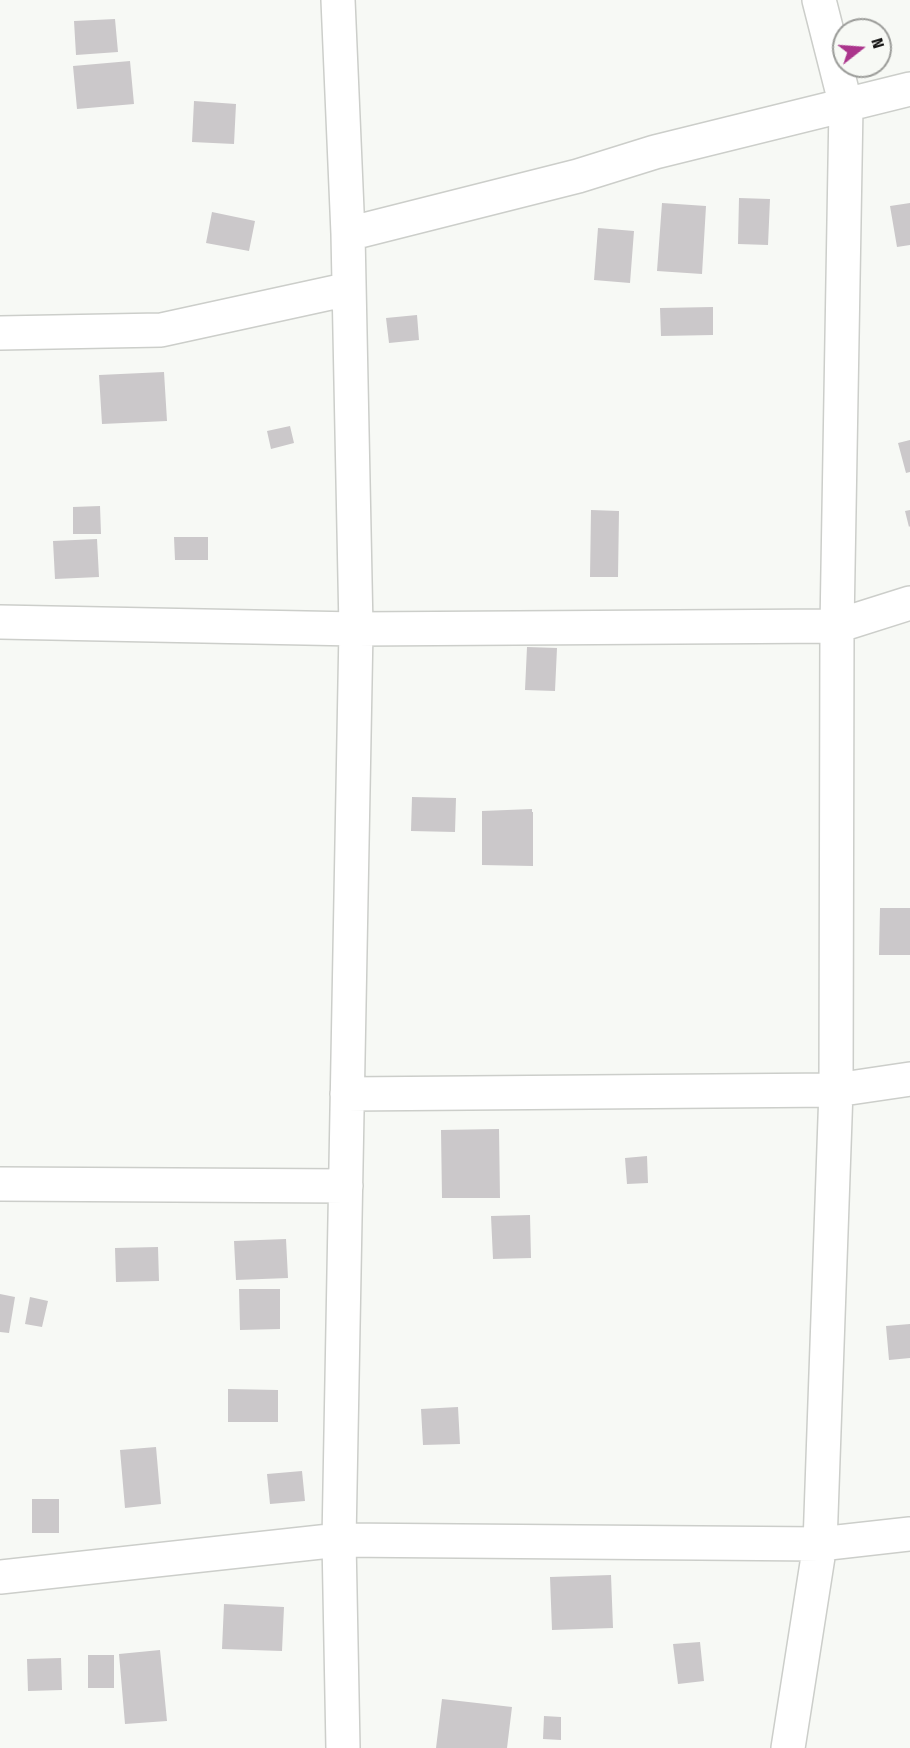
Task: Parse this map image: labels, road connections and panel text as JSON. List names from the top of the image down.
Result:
{
  "north": "right"
}
